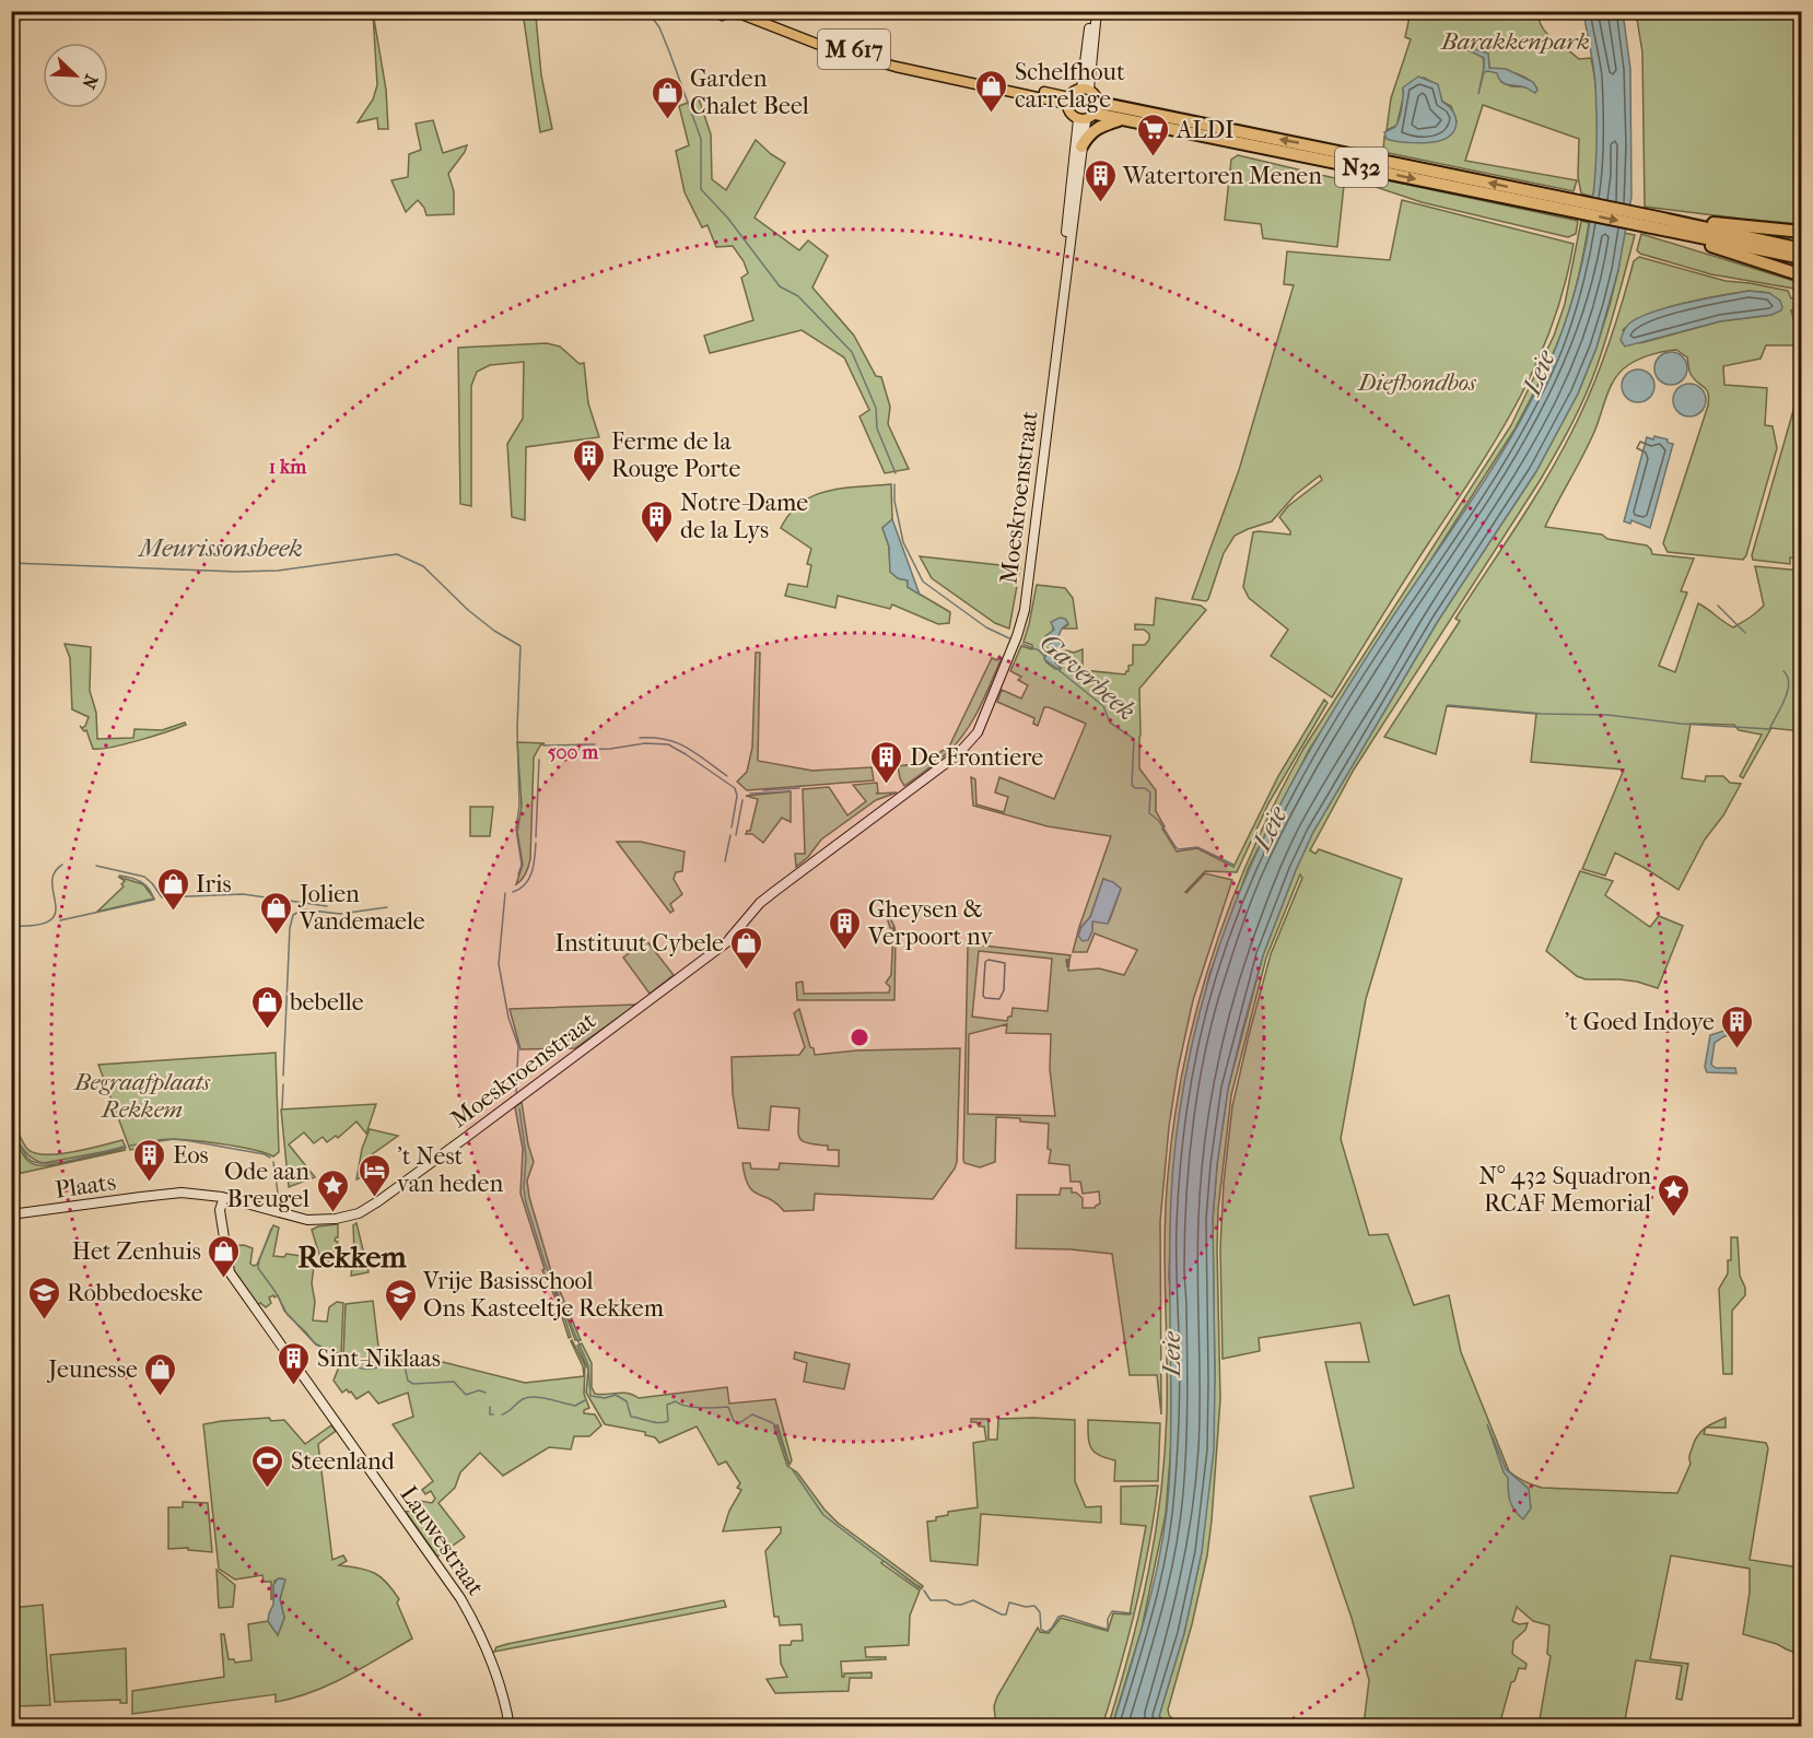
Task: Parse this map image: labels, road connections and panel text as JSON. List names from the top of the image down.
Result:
{
  "streets": {
    "highway": ["N32"],
    "main road": [
      "M 617",
      "Moeskroenstraat",
      "Plaats",
      "Lauwestraat"
    ]
  },
  "crossings": [
    ["M 617", "N32"],
    ["M 617", "Moeskroenstraat"],
    ["N32", "Moeskroenstraat"],
    ["Moeskroenstraat", "Plaats"],
    ["Moeskroenstraat", "Lauwestraat"]
  ],
  "districts": ["Rekkem"],
  "water": ["Leie", "Meurissonsbeek", "Gaverbeek"],
  "parks": ["Barakkenpark", "Diefhondbos", "Begraafplaats Rekkem"],
  "places": {
    "shop": [
      "Schelfhout carrelage",
      "Garden Chalet Beel",
      "Iris",
      "Jolien Vandemaele",
      "Instituut Cybele",
      "bebelle",
      "Het Zenhuis",
      "Jeunesse"
    ],
    "supermarket": ["ALDI"],
    "building": [
      "Watertoren Menen",
      "Ferme de la Rouge Porte",
      "Notre-Dame de la Lys",
      "De Frontiere",
      "Gheysen & Verpoort nv",
      "'t Goed Indoye",
      "Eos",
      "Sint-Niklaas"
    ],
    "hotel": ["'t Nest van heden"],
    "place": ["Ode aan Breugel", "N° 432 Squadron RCAF Memorial"],
    "school or university": ["Robbedoeske", "Vrije Basisschool Ons Kasteeltje Rekkem"],
    "sports": ["Steenland"]
  },
  "north": "bottom right",
  "rings": ["1 km", "500 m"]
}
